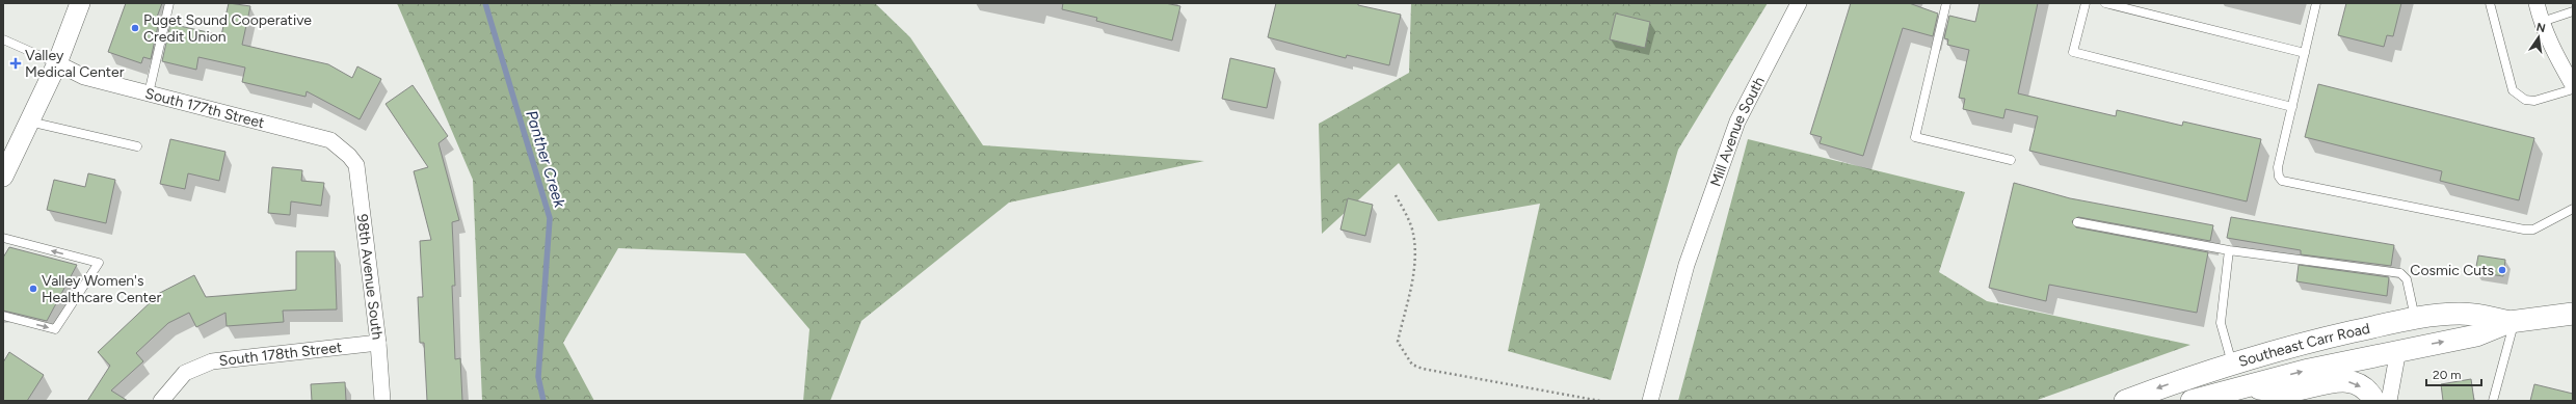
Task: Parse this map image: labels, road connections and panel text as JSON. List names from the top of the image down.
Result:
{
  "streets": {
    "main road": ["Southeast Carr Road"],
    "street": [
      "South 177th Street",
      "Mill Avenue South",
      "98th Avenue South",
      "South 178th Street"
    ]
  },
  "crossings": [
    ["South 177th Street", "98th Avenue South"],
    ["98th Avenue South", "South 178th Street"]
  ],
  "water": ["Panther Creek"],
  "places": {
    "other": ["Puget Sound Cooperative Credit Union", "Cosmic Cuts", "Valley Women's Healthcare Center"],
    "health": ["Valley Medical Center"]
  },
  "scale_bar": "20 m",
  "north": "top"
}
